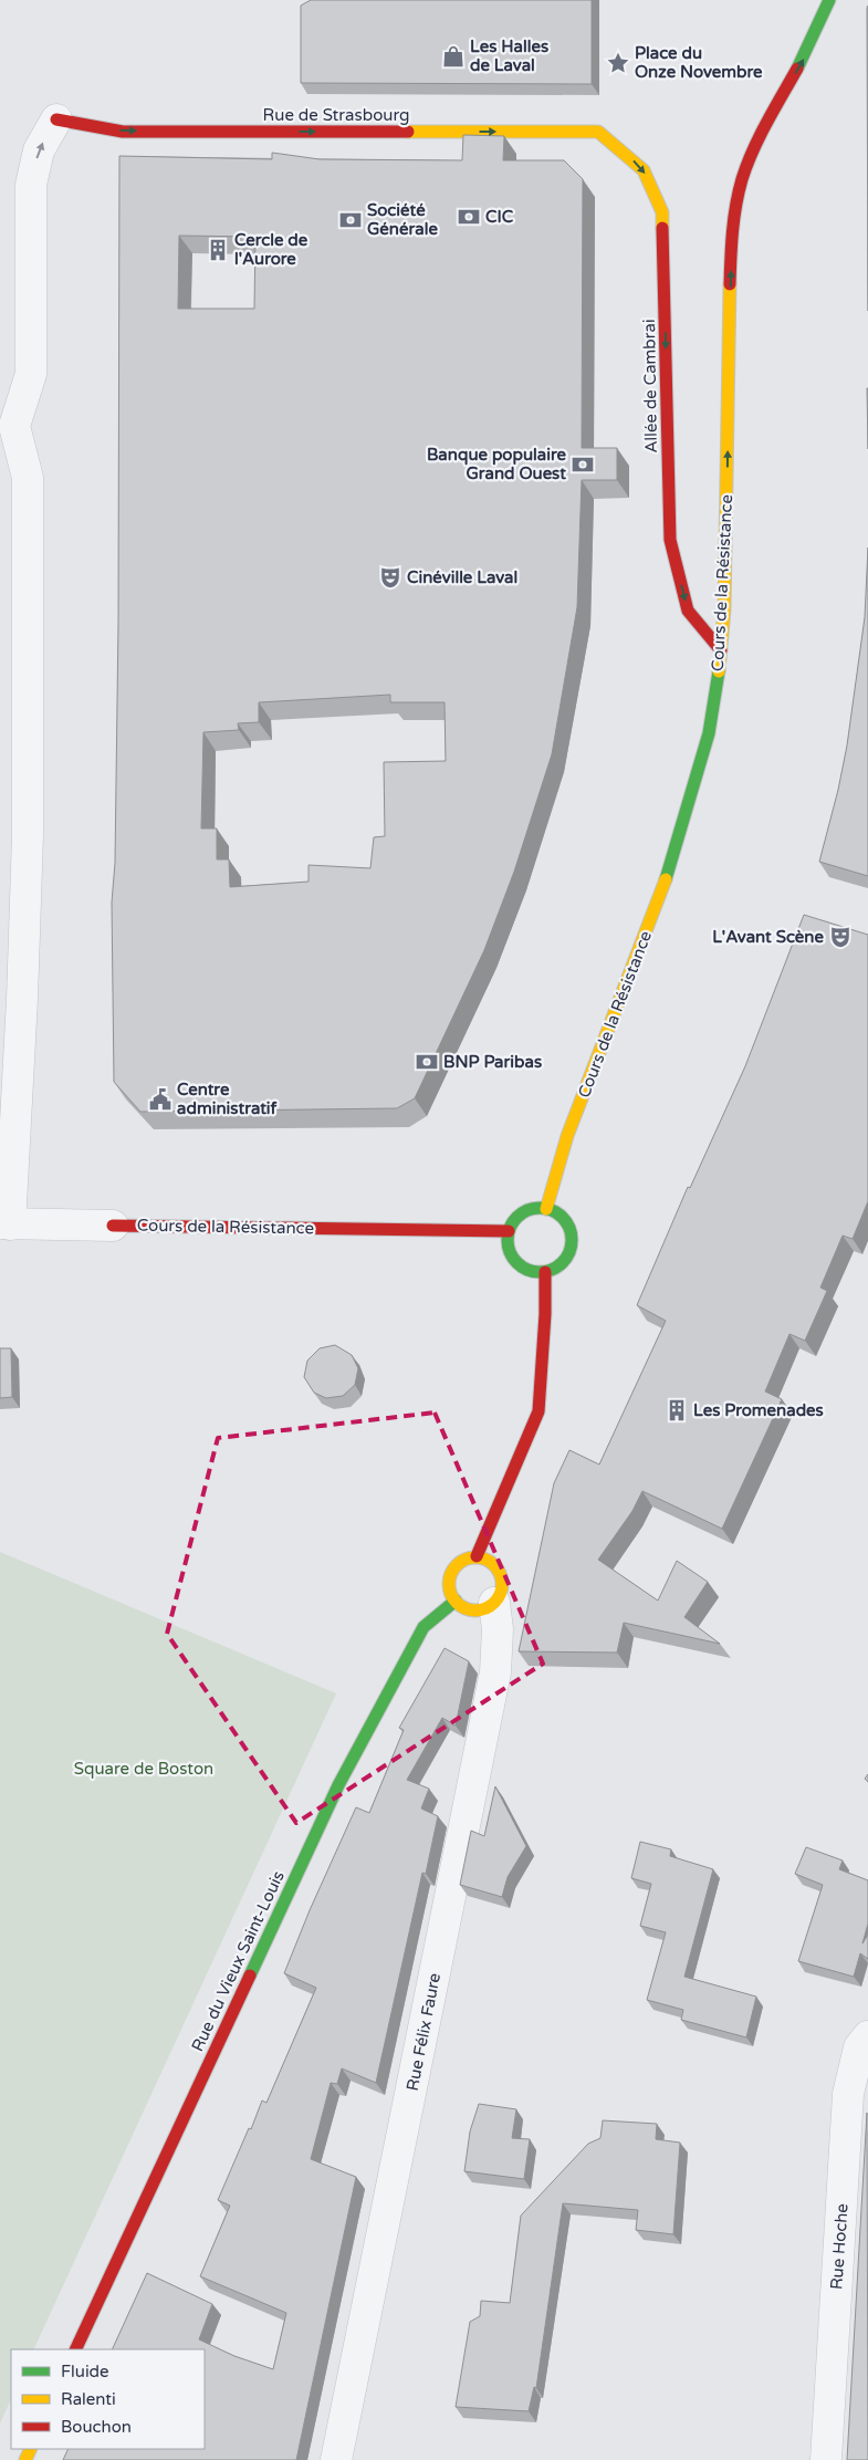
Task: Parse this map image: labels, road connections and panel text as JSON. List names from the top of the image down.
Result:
{
  "streets": {
    "main road": [
      "Rue de Strasbourg",
      "Allée de Cambrai",
      "Cours de la Résistance",
      "Rue du Vieux Saint-Louis"
    ],
    "street": ["Rue Félix Faure", "Rue Hoche"]
  },
  "crossings": [
    ["Rue de Strasbourg", "Allée de Cambrai"],
    ["Allée de Cambrai", "Cours de la Résistance"],
    ["Rue du Vieux Saint-Louis", "Rue Félix Faure"]
  ],
  "one_way": ["Rue de Strasbourg", "Allée de Cambrai", "Cours de la Résistance"],
  "parks": ["Square de Boston"],
  "places": {
    "shop": ["Les Halles de Laval"],
    "place": ["Place du Onze Novembre"],
    "bank": [
      "CIC",
      "Société Générale",
      "Banque populaire Grand Ouest",
      "BNP Paribas"
    ],
    "building": ["Cercle de l'Aurore", "Les Promenades"],
    "theatre": ["Cinéville Laval", "L'Avant Scène"],
    "public building": ["Centre administratif"]
  },
  "legend": ["Fluide", "Ralenti", "Bouchon"]
}
